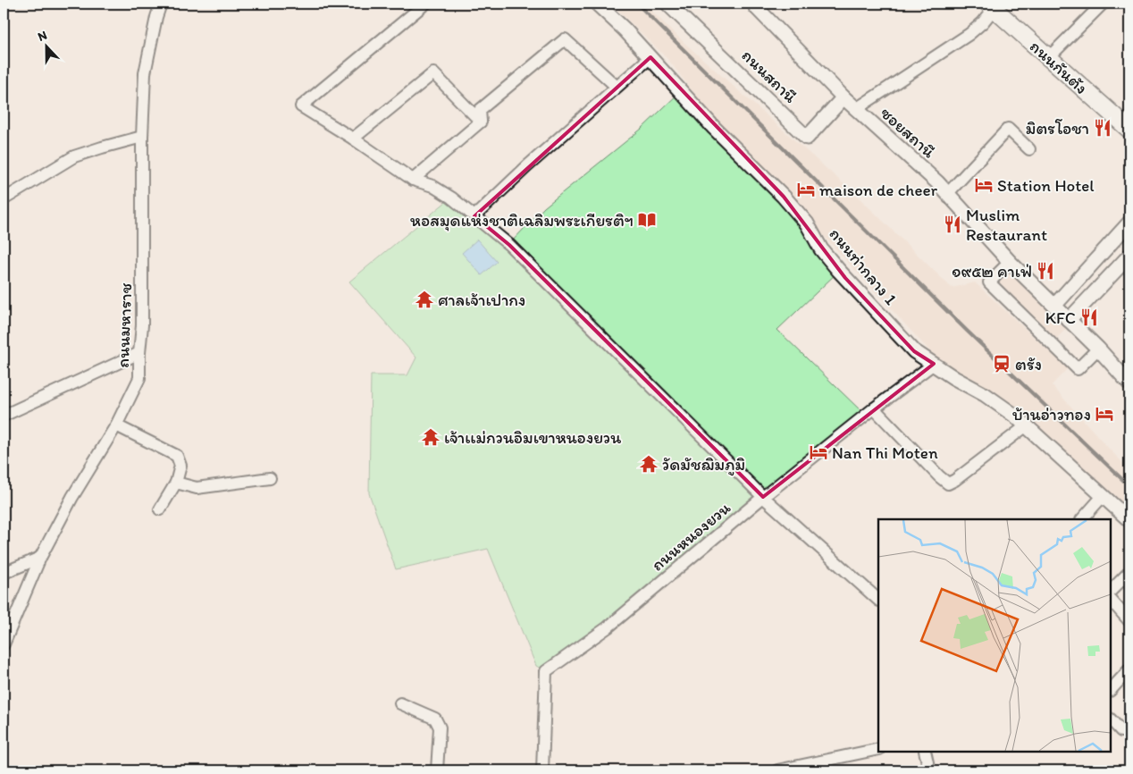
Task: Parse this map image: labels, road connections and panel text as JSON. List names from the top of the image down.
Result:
{
  "streets": {
    "main road": ["ถนนกันตัง"],
    "street": [
      "ถนนสถานี",
      "ซอยสถานี",
      "ถนนท่ากลาง 1",
      "ถนนมหาราช",
      "ถนนหนองยวน"
    ]
  },
  "crossings": [
    ["ถนนสถานี", "ซอยสถานี"],
    ["ถนนท่ากลาง 1", "ถนนหนองยวน"]
  ],
  "places": {
    "restaurant": [
      "มิตรโอชา",
      "Muslim Restaurant",
      "๑๙๕๒ คาเฟ่",
      "KFC"
    ],
    "hotel": [
      "Station Hotel",
      "maison de cheer",
      "บ้านอ่าวทอง",
      "Nan Thi Moten"
    ],
    "library": ["หอสมุดแห่งชาติเฉลิมพระเกียรติฯ"],
    "temple": ["ศาลเจ้าเปากง", "เจ้าเเม่กวนอิมเขาหนองยวน", "วัดมัชฌิมภูมิ"],
    "station": ["ตรัง"]
  },
  "north": "top"
}
